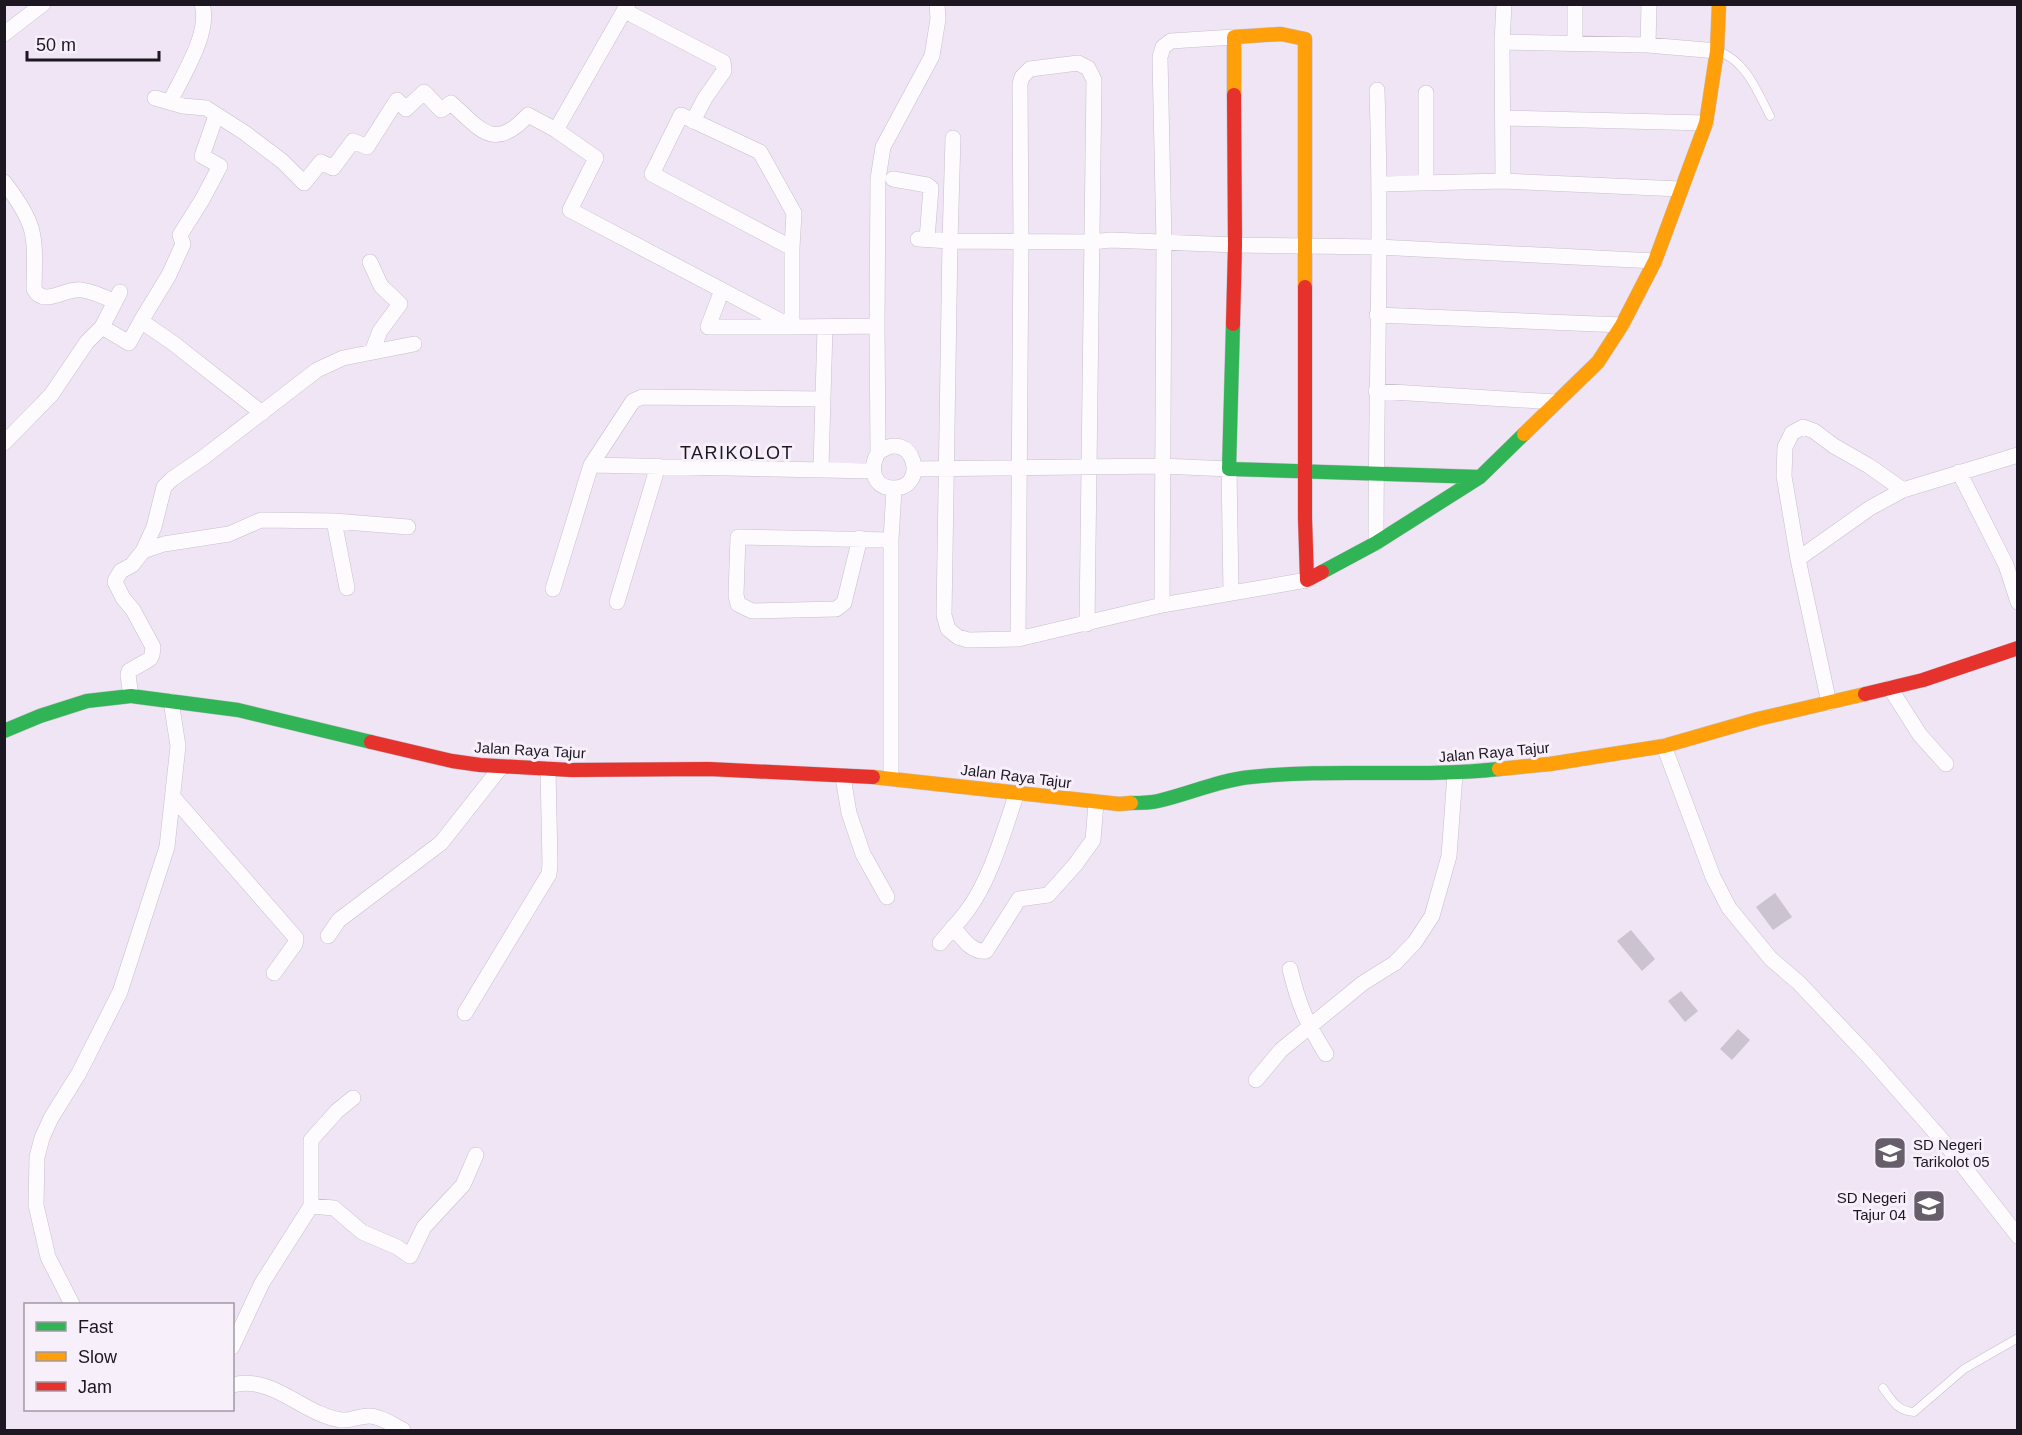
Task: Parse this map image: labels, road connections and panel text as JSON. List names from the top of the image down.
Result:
{
  "streets": {
    "street": ["Jalan Raya Tajur"]
  },
  "districts": ["TARIKOLOT"],
  "places": {
    "school or university": ["SD Negeri Tarikolot 05", "SD Negeri Tajur 04"]
  },
  "legend": ["Fast", "Slow", "Jam"],
  "scale_bar": "50 m"
}
